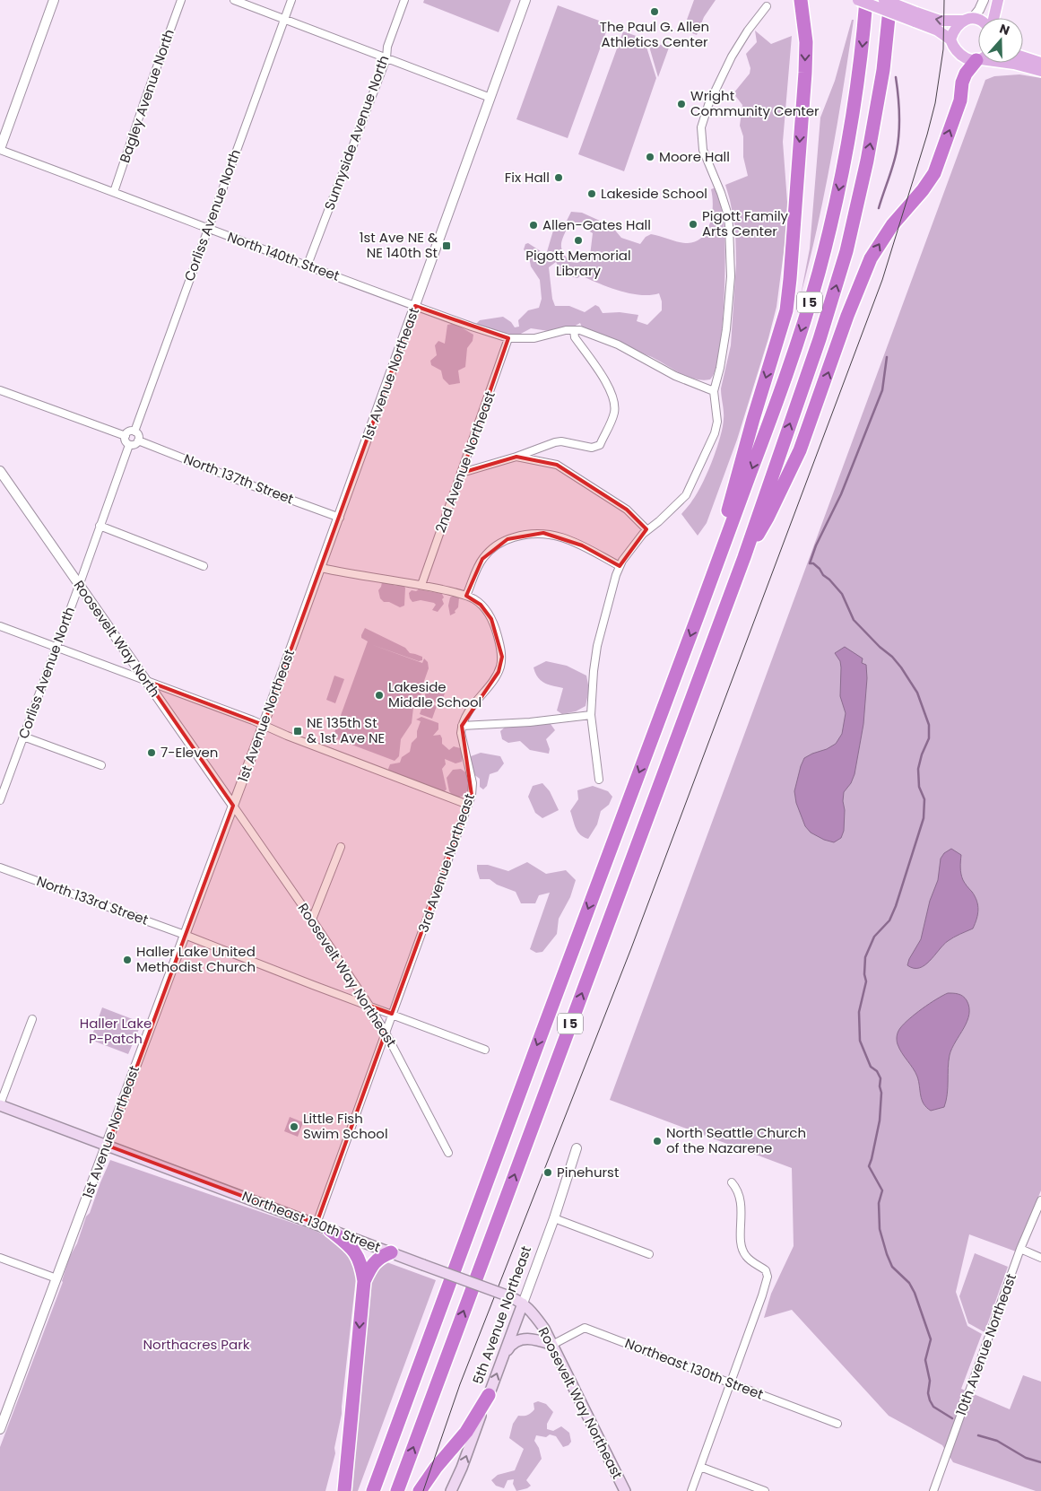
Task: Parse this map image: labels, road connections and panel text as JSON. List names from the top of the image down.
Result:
{
  "streets": {
    "highway": ["I 5"],
    "main road": ["Roosevelt Way Northeast", "Northeast 130th Street", "5th Avenue Northeast"],
    "street": [
      "Bagley Avenue North",
      "Sunnyside Avenue North",
      "Corliss Avenue North",
      "North 140th Street",
      "1st Avenue Northeast",
      "2nd Avenue Northeast",
      "North 137th Street",
      "Roosevelt Way North",
      "3rd Avenue Northeast",
      "North 133rd Street",
      "10th Avenue Northeast"
    ]
  },
  "crossings": [
    ["Bagley Avenue North", "North 140th Street"],
    ["Sunnyside Avenue North", "North 140th Street"],
    ["Corliss Avenue North", "North 140th Street"],
    ["Corliss Avenue North", "North 137th Street"],
    ["Corliss Avenue North", "Roosevelt Way North"],
    ["North 140th Street", "1st Avenue Northeast"],
    ["North 140th Street", "2nd Avenue Northeast"],
    ["1st Avenue Northeast", "North 137th Street"],
    ["1st Avenue Northeast", "Roosevelt Way North"],
    ["1st Avenue Northeast", "North 133rd Street"],
    ["1st Avenue Northeast", "Roosevelt Way Northeast"],
    ["1st Avenue Northeast", "Northeast 130th Street"],
    ["Roosevelt Way North", "Roosevelt Way Northeast"],
    ["3rd Avenue Northeast", "North 133rd Street"],
    ["3rd Avenue Northeast", "Roosevelt Way Northeast"],
    ["3rd Avenue Northeast", "Northeast 130th Street"],
    ["North 133rd Street", "Roosevelt Way Northeast"],
    ["Roosevelt Way Northeast", "Northeast 130th Street"],
    ["Roosevelt Way Northeast", "5th Avenue Northeast"],
    ["Northeast 130th Street", "5th Avenue Northeast"]
  ],
  "one_way": ["5th Avenue Northeast"],
  "parks": ["Haller Lake P-Patch", "Northacres Park"],
  "places": {
    "other": [
      "The Paul G. Allen Athletics Center",
      "Wright Community Center",
      "Moore Hall",
      "Fix Hall",
      "Lakeside School",
      "Pigott Family Arts Center",
      "Allen-Gates Hall",
      "Pigott Memorial Library",
      "Lakeside Middle School",
      "7-Eleven",
      "Haller Lake United Methodist Church",
      "Little Fish Swim School",
      "North Seattle Church of the Nazarene",
      "Pinehurst"
    ],
    "transit": ["1st Ave NE & NE 140th St", "NE 135th St & 1st Ave NE"]
  },
  "north": "top"
}
